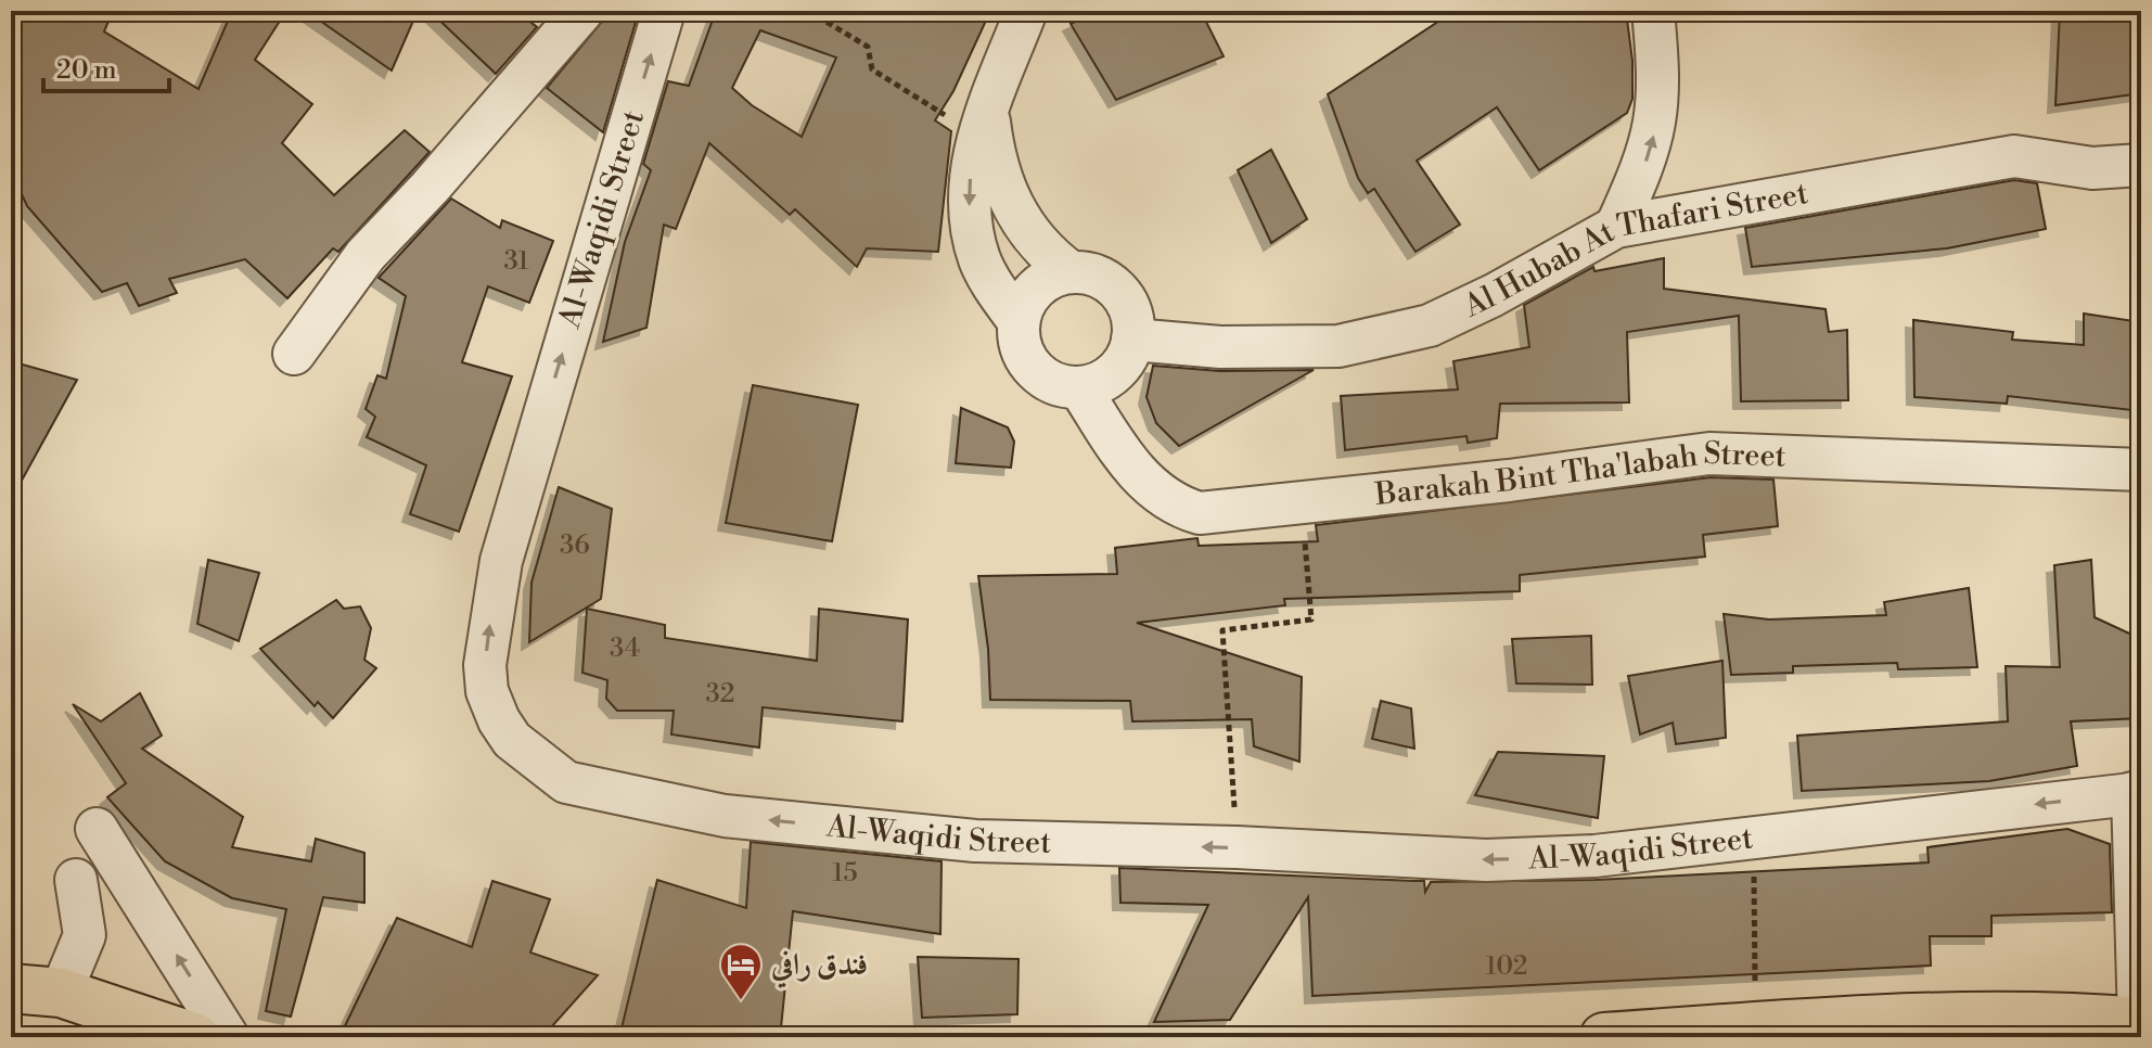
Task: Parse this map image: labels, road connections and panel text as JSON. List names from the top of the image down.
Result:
{
  "streets": {
    "street": ["Al-Waqidi Street", "Al Hubab At Thafari Street", "Barakah Bint Tha'labah Street"]
  },
  "crossings": [
    ["Al Hubab At Thafari Street", "Barakah Bint Tha'labah Street"]
  ],
  "places": {
    "hotel": ["فندق رافي"]
  },
  "house_numbers": [
    "31",
    "36",
    "34",
    "32",
    "15",
    "102"
  ],
  "scale_bar": "20 m"
}
